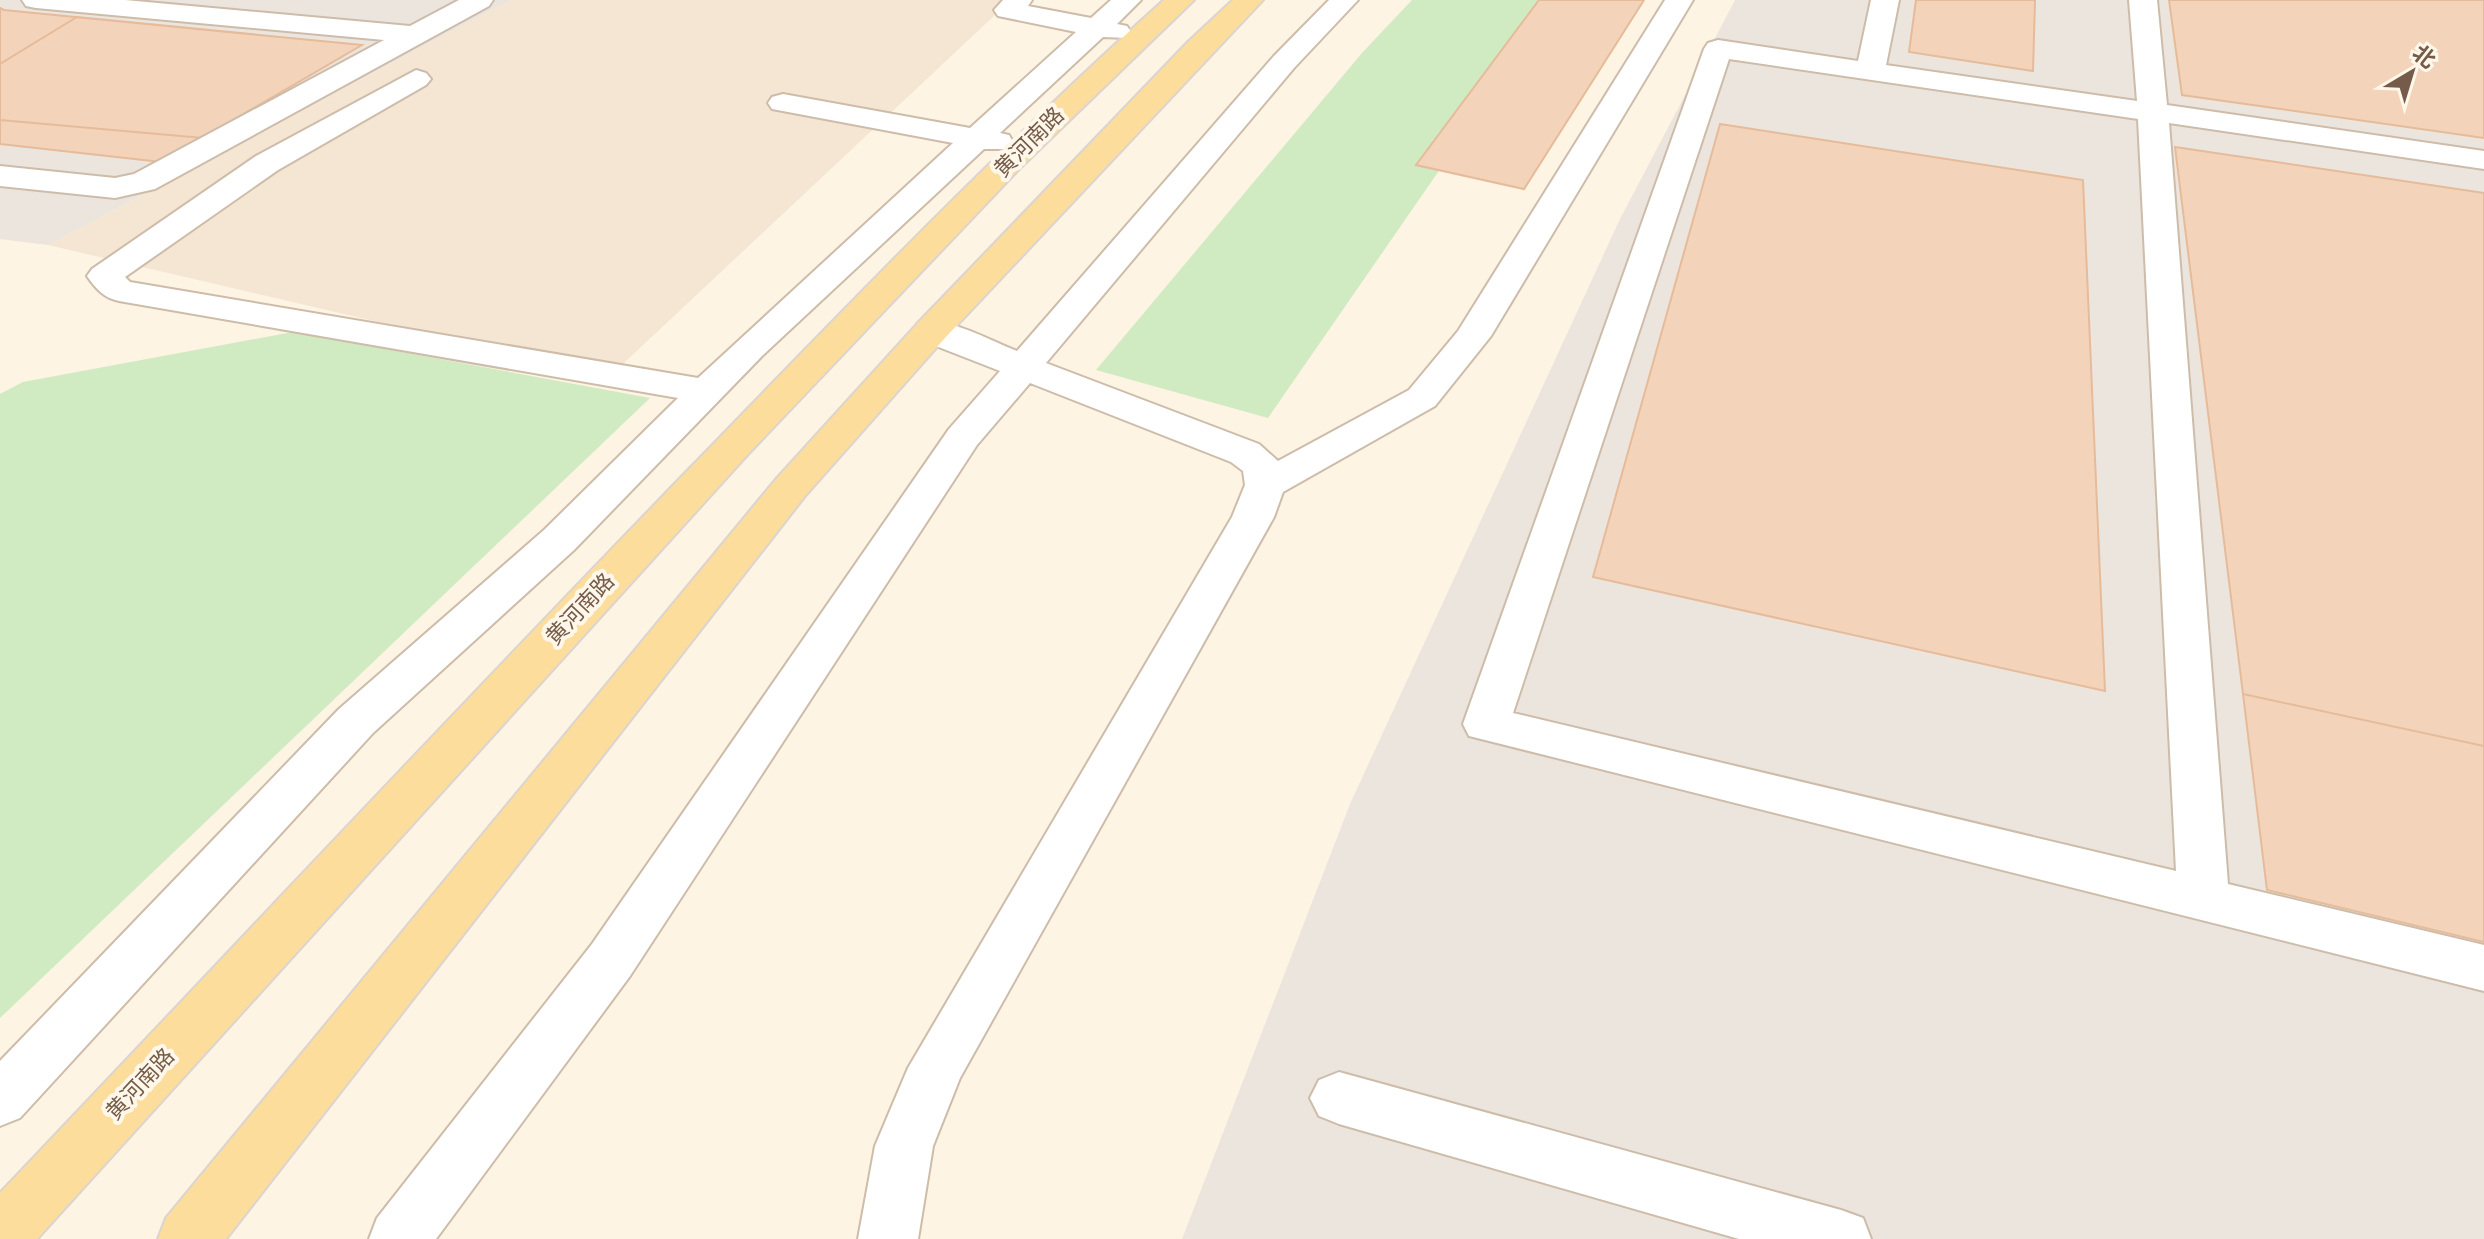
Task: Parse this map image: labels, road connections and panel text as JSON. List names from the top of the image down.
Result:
{
  "streets": {
    "main road": ["黄河南路"]
  },
  "north": "top right"
}
